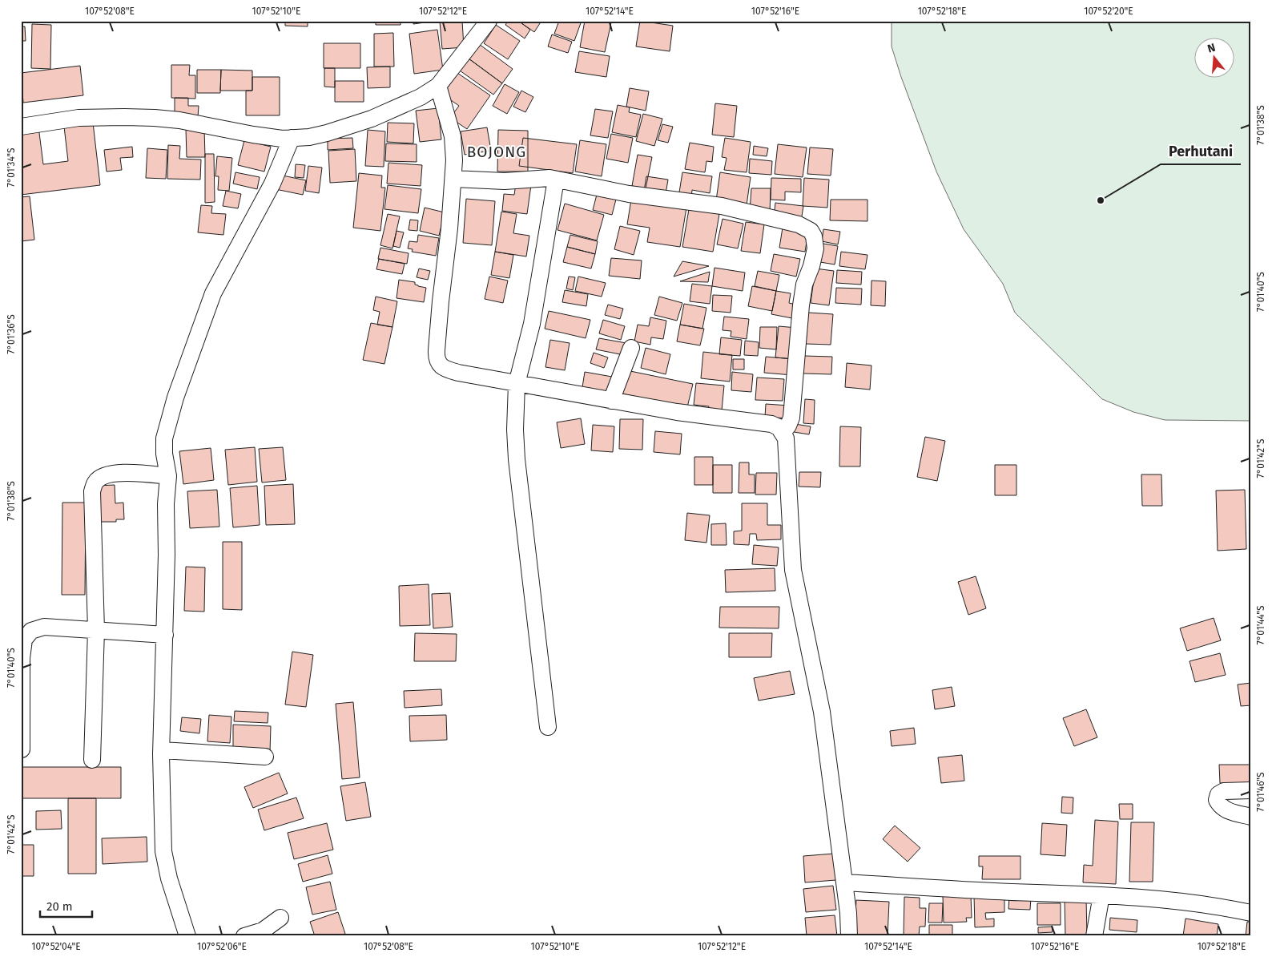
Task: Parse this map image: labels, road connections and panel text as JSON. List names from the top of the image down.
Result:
{
  "districts": ["BOJONG"],
  "places": ["Perhutani"],
  "scale_bar": "20 m",
  "north": "top",
  "coordinates": [
    "107°52'08\"E",
    "107°52'10\"E",
    "107°52'12\"E",
    "107°52'14\"E",
    "107°52'16\"E",
    "107°52'18\"E",
    "107°52'20\"E",
    "7°01'38\"S",
    "7°01'34\"S",
    "7°01'40\"S",
    "7°01'36\"S",
    "7°01'42\"S",
    "7°01'44\"S",
    "7°01'46\"S",
    "107°52'04\"E",
    "107°52'06\"E"
  ]
}
